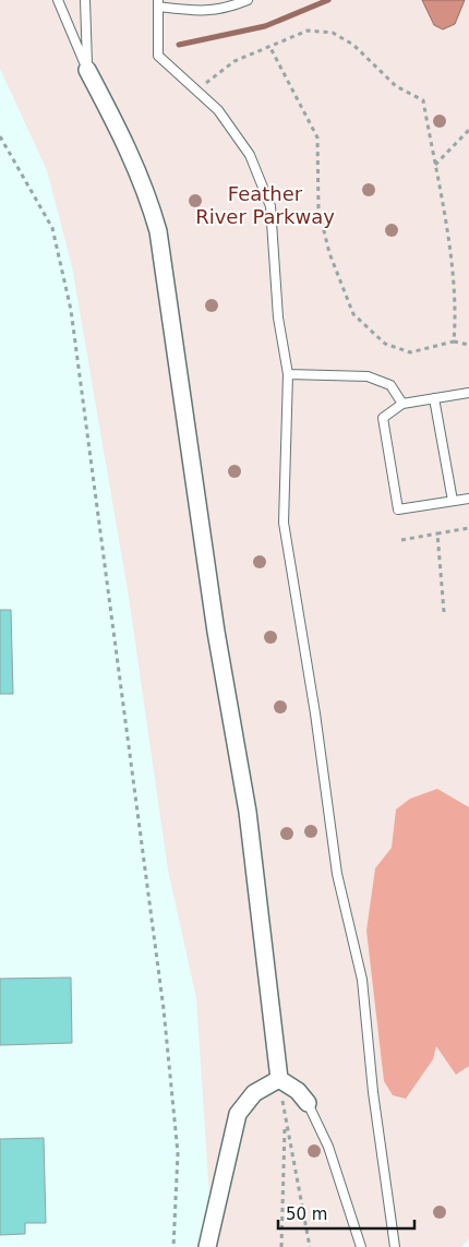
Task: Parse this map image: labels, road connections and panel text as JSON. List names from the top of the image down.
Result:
{
  "parks": ["Feather River Parkway"],
  "scale_bar": "50 m"
}
